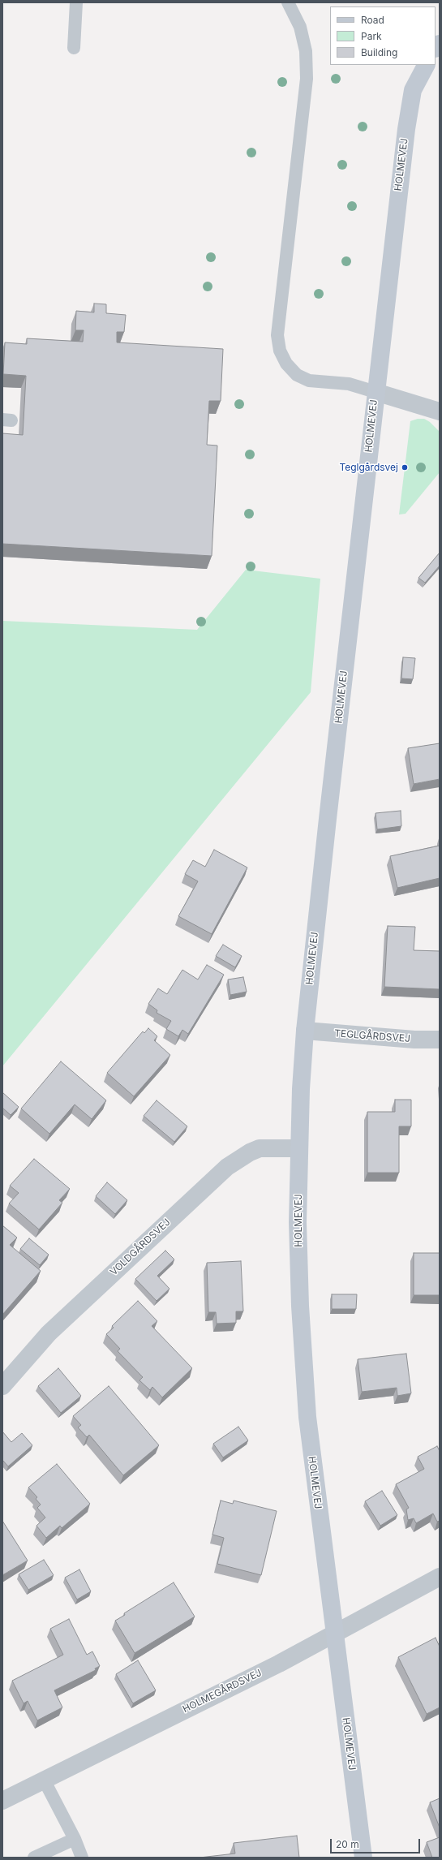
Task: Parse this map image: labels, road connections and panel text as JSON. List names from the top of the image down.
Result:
{
  "streets": {
    "street": [
      "HOLMEVEJ",
      "TEGLGÅRDSVEJ",
      "VOLDGÅRDSVEJ",
      "HOLMEGÅRDSVEJ"
    ]
  },
  "crossings": [
    ["HOLMEVEJ", "TEGLGÅRDSVEJ"],
    ["HOLMEVEJ", "VOLDGÅRDSVEJ"],
    ["HOLMEVEJ", "HOLMEGÅRDSVEJ"]
  ],
  "places": ["Teglgårdsvej"],
  "legend": ["Road", "Park", "Building"],
  "scale_bar": "20 m"
}
